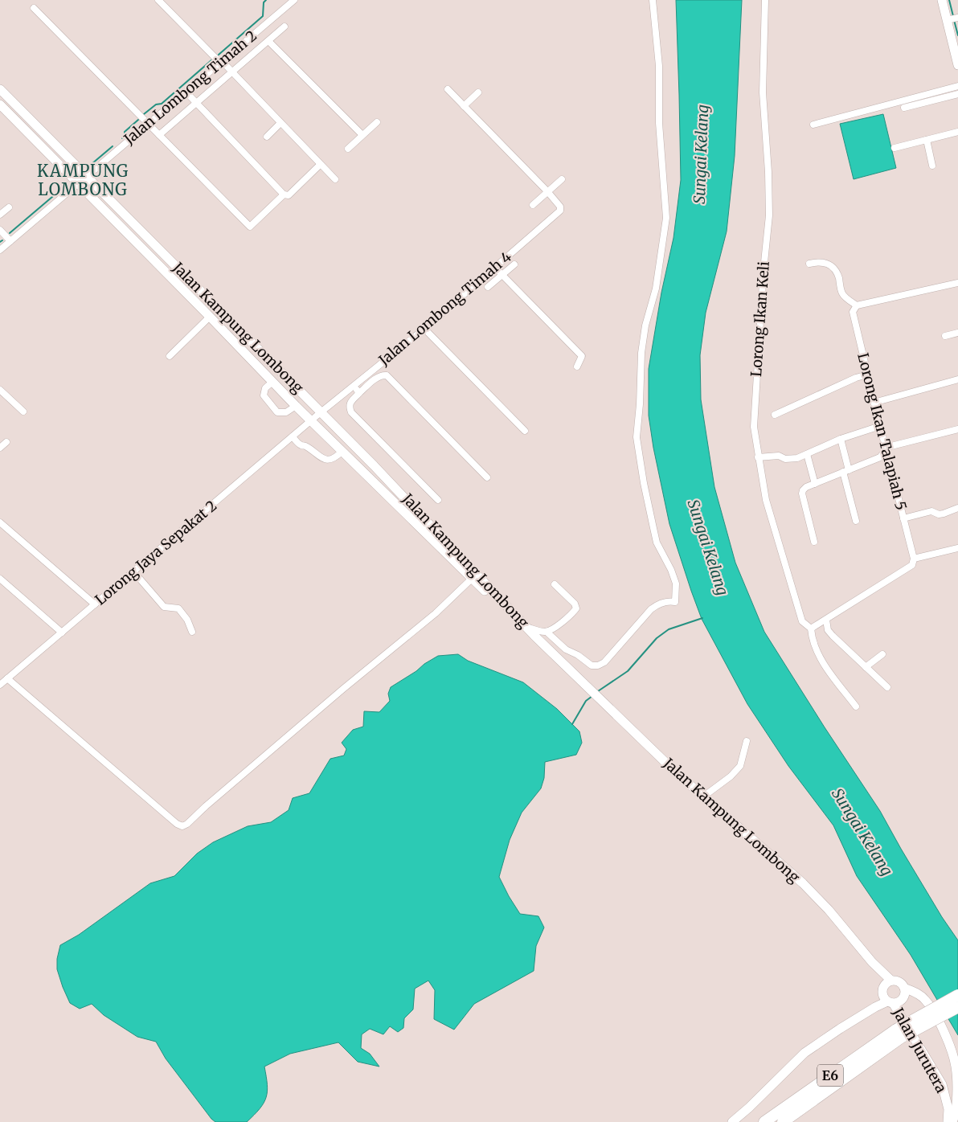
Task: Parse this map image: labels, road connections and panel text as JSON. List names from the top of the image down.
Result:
{
  "streets": {
    "highway": ["E6"],
    "street": [
      "Jalan Lombong Timah 2",
      "Jalan Lombong Timah 4",
      "Lorong Ikan Keli",
      "Jalan Kampung Lombong",
      "Lorong Ikan Talapiah 5",
      "Lorong Jaya Sepakat 2",
      "Jalan Jurutera"
    ]
  },
  "crossings": [
    ["Jalan Lombong Timah 2", "Jalan Kampung Lombong"],
    ["Jalan Lombong Timah 4", "Jalan Kampung Lombong"],
    ["Jalan Lombong Timah 4", "Lorong Jaya Sepakat 2"],
    ["Jalan Kampung Lombong", "Lorong Jaya Sepakat 2"],
    ["Jalan Kampung Lombong", "Jalan Jurutera"]
  ],
  "districts": ["KAMPUNG LOMBONG"],
  "water": ["Sungai Kelang"]
}
